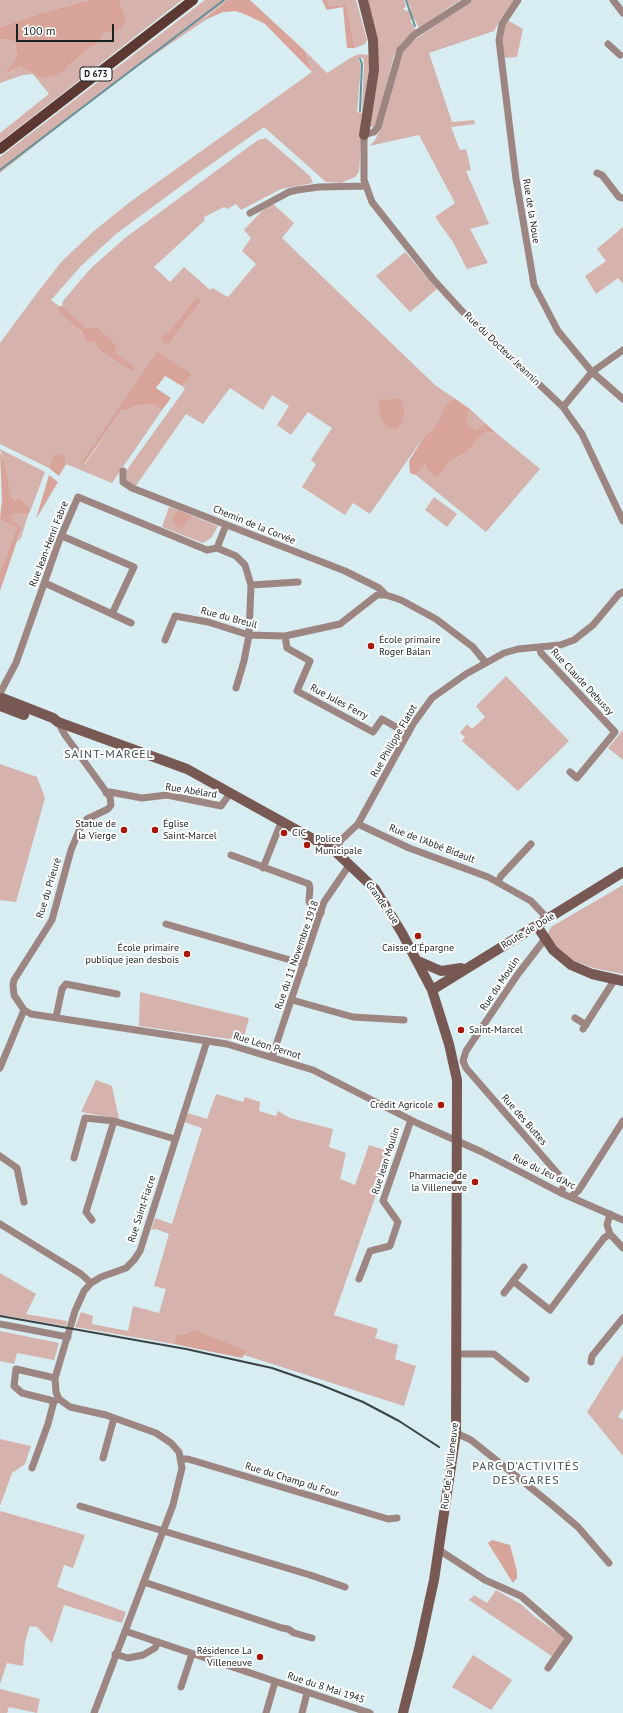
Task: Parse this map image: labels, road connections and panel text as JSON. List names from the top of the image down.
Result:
{
  "streets": {
    "main road": [
      "D 673",
      "Rue du Docteur Jeannin",
      "Grande Rue",
      "Route de Dole",
      "Rue de la Villeneuve"
    ],
    "street": [
      "Rue de la Noue",
      "Chemin de la Corvée",
      "Rue Jean-Henri Fabre",
      "Rue du Breuil",
      "Rue Claude Debussy",
      "Rue Jules Ferry",
      "Rue Philippe Flatot",
      "Rue Abélard",
      "Rue de l'Abbé Bidault",
      "Rue du Prieuré",
      "Rue du 11 Novembre 1918",
      "Rue du Moulin",
      "Rue Léon Pernot",
      "Rue des Buttes",
      "Rue Jean Moulin",
      "Rue du Jeu d'Arc",
      "Rue Saint-Fiacre",
      "Rue du Champ du Four",
      "Rue du 8 Mai 1945"
    ]
  },
  "crossings": [
    ["Chemin de la Corvée", "Rue du Breuil"],
    ["Rue Jean-Henri Fabre", "Grande Rue"],
    ["Rue du Breuil", "Rue Jules Ferry"],
    ["Rue Claude Debussy", "Rue Philippe Flatot"],
    ["Rue Jules Ferry", "Rue Philippe Flatot"],
    ["Rue Philippe Flatot", "Rue de l'Abbé Bidault"],
    ["Rue Philippe Flatot", "Grande Rue"],
    ["Rue Abélard", "Rue du Prieuré"],
    ["Rue Abélard", "Grande Rue"],
    ["Rue de l'Abbé Bidault", "Route de Dole"],
    ["Rue du Prieuré", "Rue Léon Pernot"],
    ["Grande Rue", "Route de Dole"],
    ["Grande Rue", "Rue du 11 Novembre 1918"],
    ["Grande Rue", "Rue Léon Pernot"],
    ["Grande Rue", "Rue du Jeu d'Arc"],
    ["Grande Rue", "Rue de la Villeneuve"],
    ["Rue du 11 Novembre 1918", "Rue Léon Pernot"],
    ["Rue du Moulin", "Rue des Buttes"],
    ["Rue Léon Pernot", "Rue Jean Moulin"],
    ["Rue Léon Pernot", "Rue du Jeu d'Arc"],
    ["Rue Léon Pernot", "Rue Saint-Fiacre"],
    ["Rue Léon Pernot", "Rue de la Villeneuve"],
    ["Rue des Buttes", "Rue du Jeu d'Arc"],
    ["Rue du Jeu d'Arc", "Rue de la Villeneuve"]
  ],
  "districts": ["SAINT-MARCEL", "PARC D'ACTIVITÉS DES GARES"],
  "places": [
    "École primaire Roger Balan",
    "Statue de la Vierge",
    "Église Saint-Marcel",
    "CIC",
    "Police Municipale",
    "Caisse d'Épargne",
    "École primaire publique jean desbois",
    "Saint-Marcel",
    "Crédit Agricole",
    "Pharmacie de la Villeneuve",
    "Résidence La Villeneuve"
  ],
  "scale_bar": "100 m"
}
